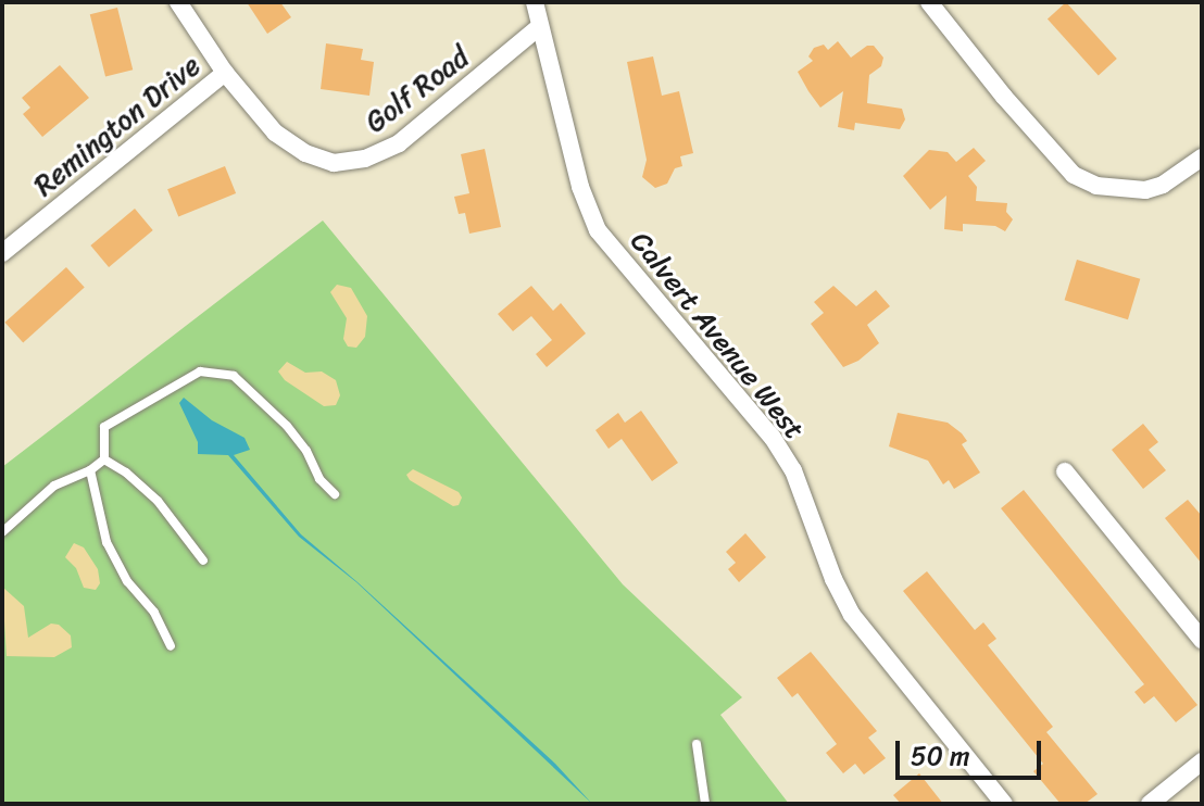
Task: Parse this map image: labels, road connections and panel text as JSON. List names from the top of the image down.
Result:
{
  "streets": {
    "street": ["Golf Road", "Remington Drive", "Calvert Avenue West"]
  },
  "crossings": [
    ["Golf Road", "Remington Drive"],
    ["Golf Road", "Calvert Avenue West"]
  ],
  "scale_bar": "50 m"
}
